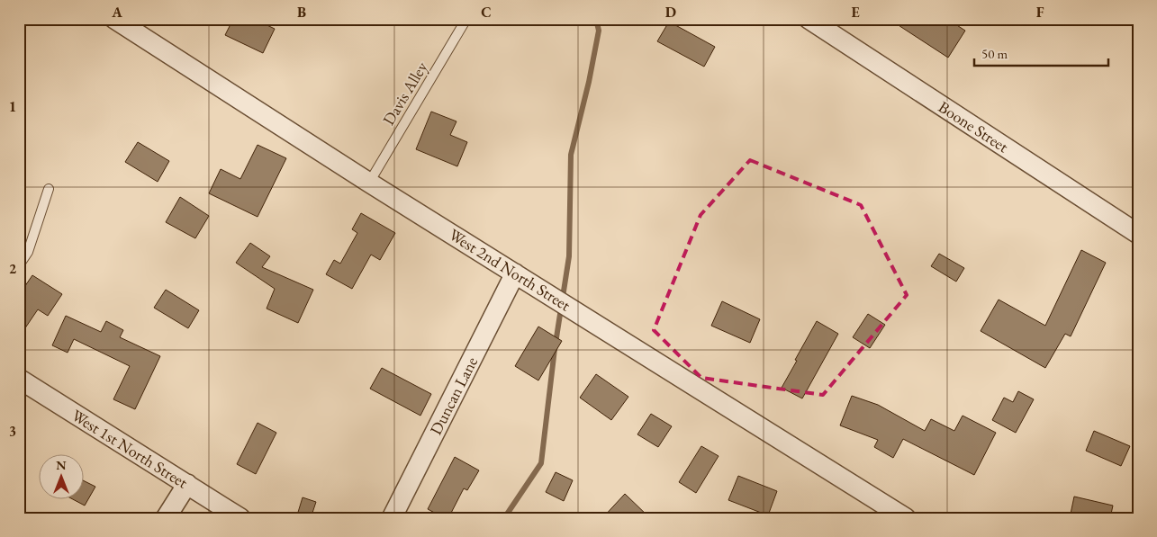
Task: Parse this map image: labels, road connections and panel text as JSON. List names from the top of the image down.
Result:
{
  "streets": {
    "street": [
      "Boone Street",
      "West 2nd North Street",
      "Duncan Lane",
      "West 1st North Street"
    ],
    "lane": ["Davis Alley"]
  },
  "crossings": [
    ["Davis Alley", "West 2nd North Street"],
    ["West 2nd North Street", "Duncan Lane"]
  ],
  "scale_bar": "50 m",
  "north": "top",
  "grid": {
    "columns": [
      "A",
      "B",
      "C",
      "D",
      "E",
      "F"
    ],
    "rows": ["1", "2", "3"]
  }
}
